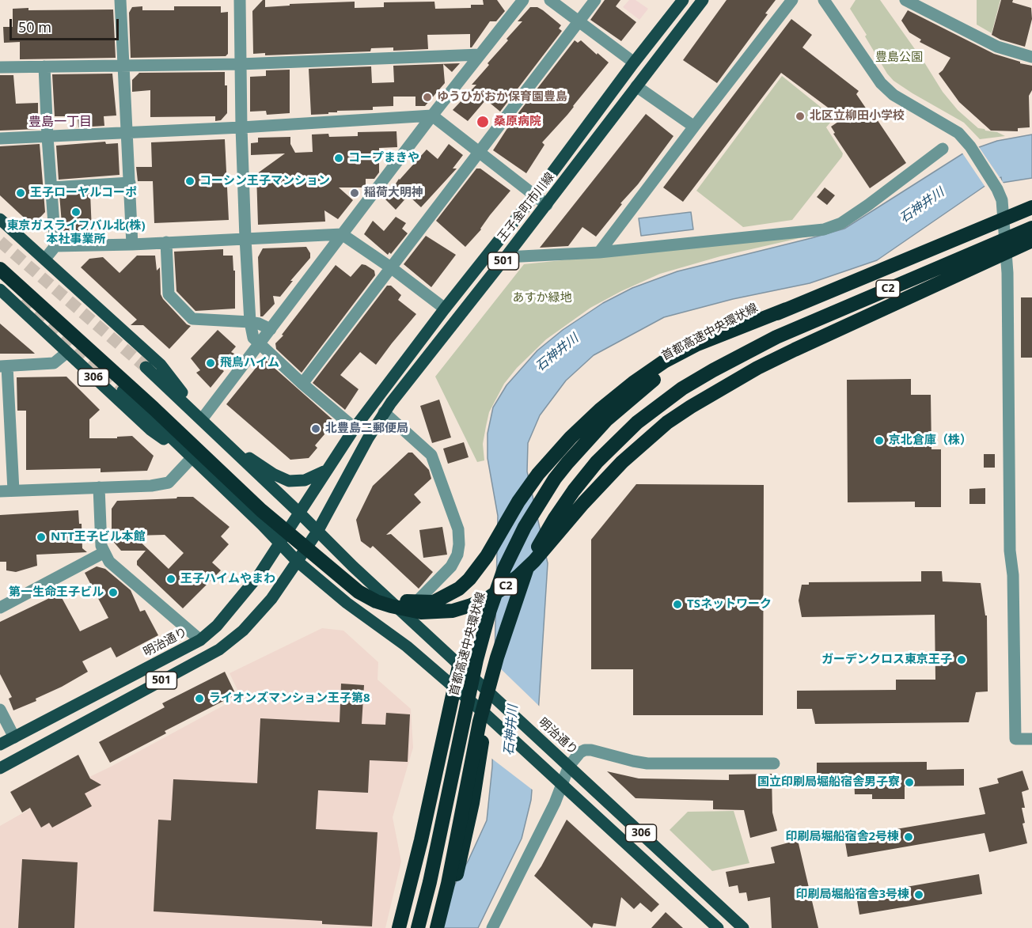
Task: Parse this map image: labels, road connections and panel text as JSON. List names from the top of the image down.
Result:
{
  "streets": {
    "highway": ["C2", "首都高速中央環状線"],
    "main road": [
      "王子金町市川線",
      "501",
      "306",
      "明治通り"
    ]
  },
  "crossings": [
    ["王子金町市川線", "501"],
    ["王子金町市川線", "306"],
    ["王子金町市川線", "明治通り"],
    ["501", "306"],
    ["501", "明治通り"],
    ["C2", "首都高速中央環状線"],
    ["306", "明治通り"]
  ],
  "districts": ["豊島一丁目"],
  "water": ["石神井川"],
  "parks": ["豊島公園", "あすか緑地"],
  "places": [
    "ゆうひがおか保育園豊島",
    "北区立柳田小学校",
    "桑原病院",
    "コープまきや",
    "コーシン王子マンション",
    "王子ローヤルコーポ",
    "稲荷大明神",
    "東京ガスライフバル北(株) 本社事業所",
    "飛鳥ハイム",
    "北豊島二郵便局",
    "京北倉庫（株）",
    "NTT王子ビル本館",
    "王子ハイムやまわ",
    "第一生命王子ビル",
    "TSネットワーク",
    "ガーデンクロス東京王子",
    "ライオンズマンション王子第8",
    "国立印刷局堀船宿舎男子寮",
    "印刷局堀船宿舎2号棟",
    "印刷局堀船宿舎3号棟"
  ],
  "scale_bar": "50 m"
}
